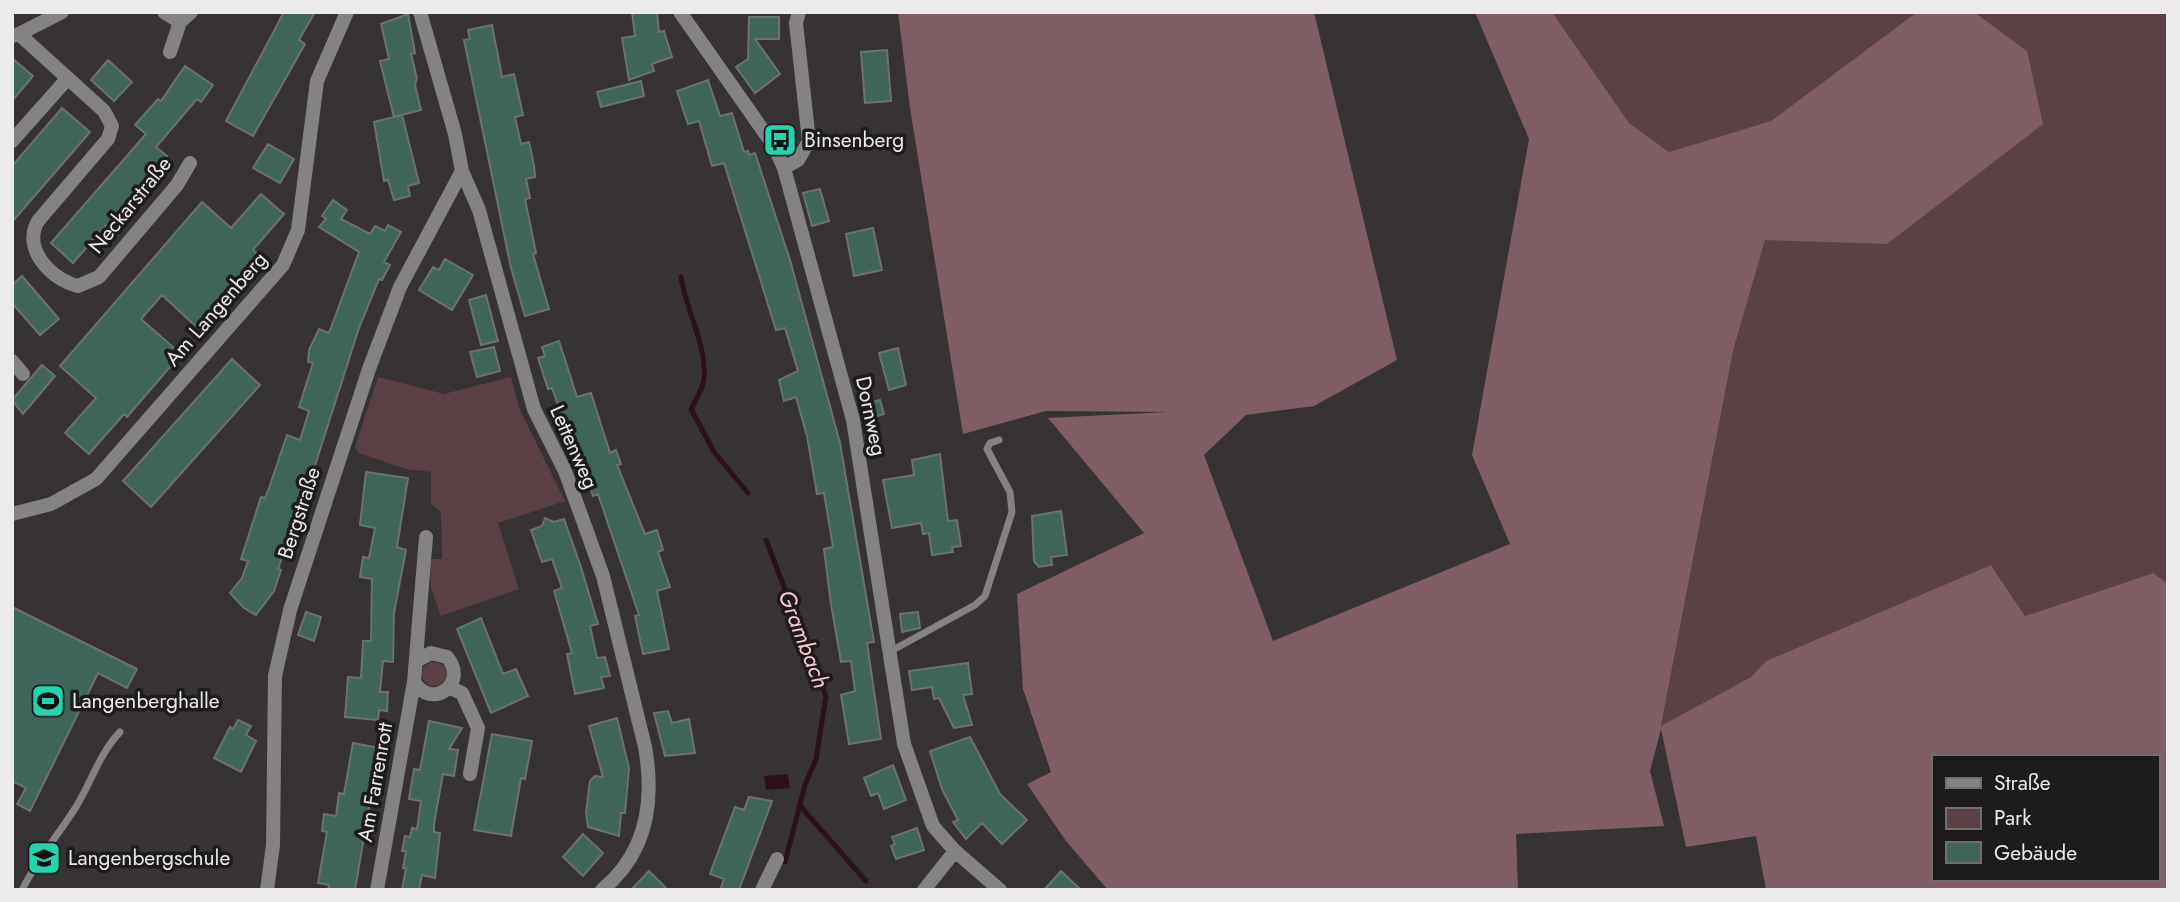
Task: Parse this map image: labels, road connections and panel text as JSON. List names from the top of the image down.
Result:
{
  "streets": {
    "street": [
      "Neckarstraße",
      "Am Langenberg",
      "Dornweg",
      "Lettenweg",
      "Bergstraße",
      "Am Farrenrott"
    ]
  },
  "crossings": [
    ["Lettenweg", "Bergstraße"]
  ],
  "water": ["Grambach"],
  "places": {
    "bus stop": ["Binsenberg"],
    "sports": ["Langenberghalle"],
    "school or university": ["Langenbergschule"]
  },
  "legend": ["Straße", "Park", "Gebäude"]
}
